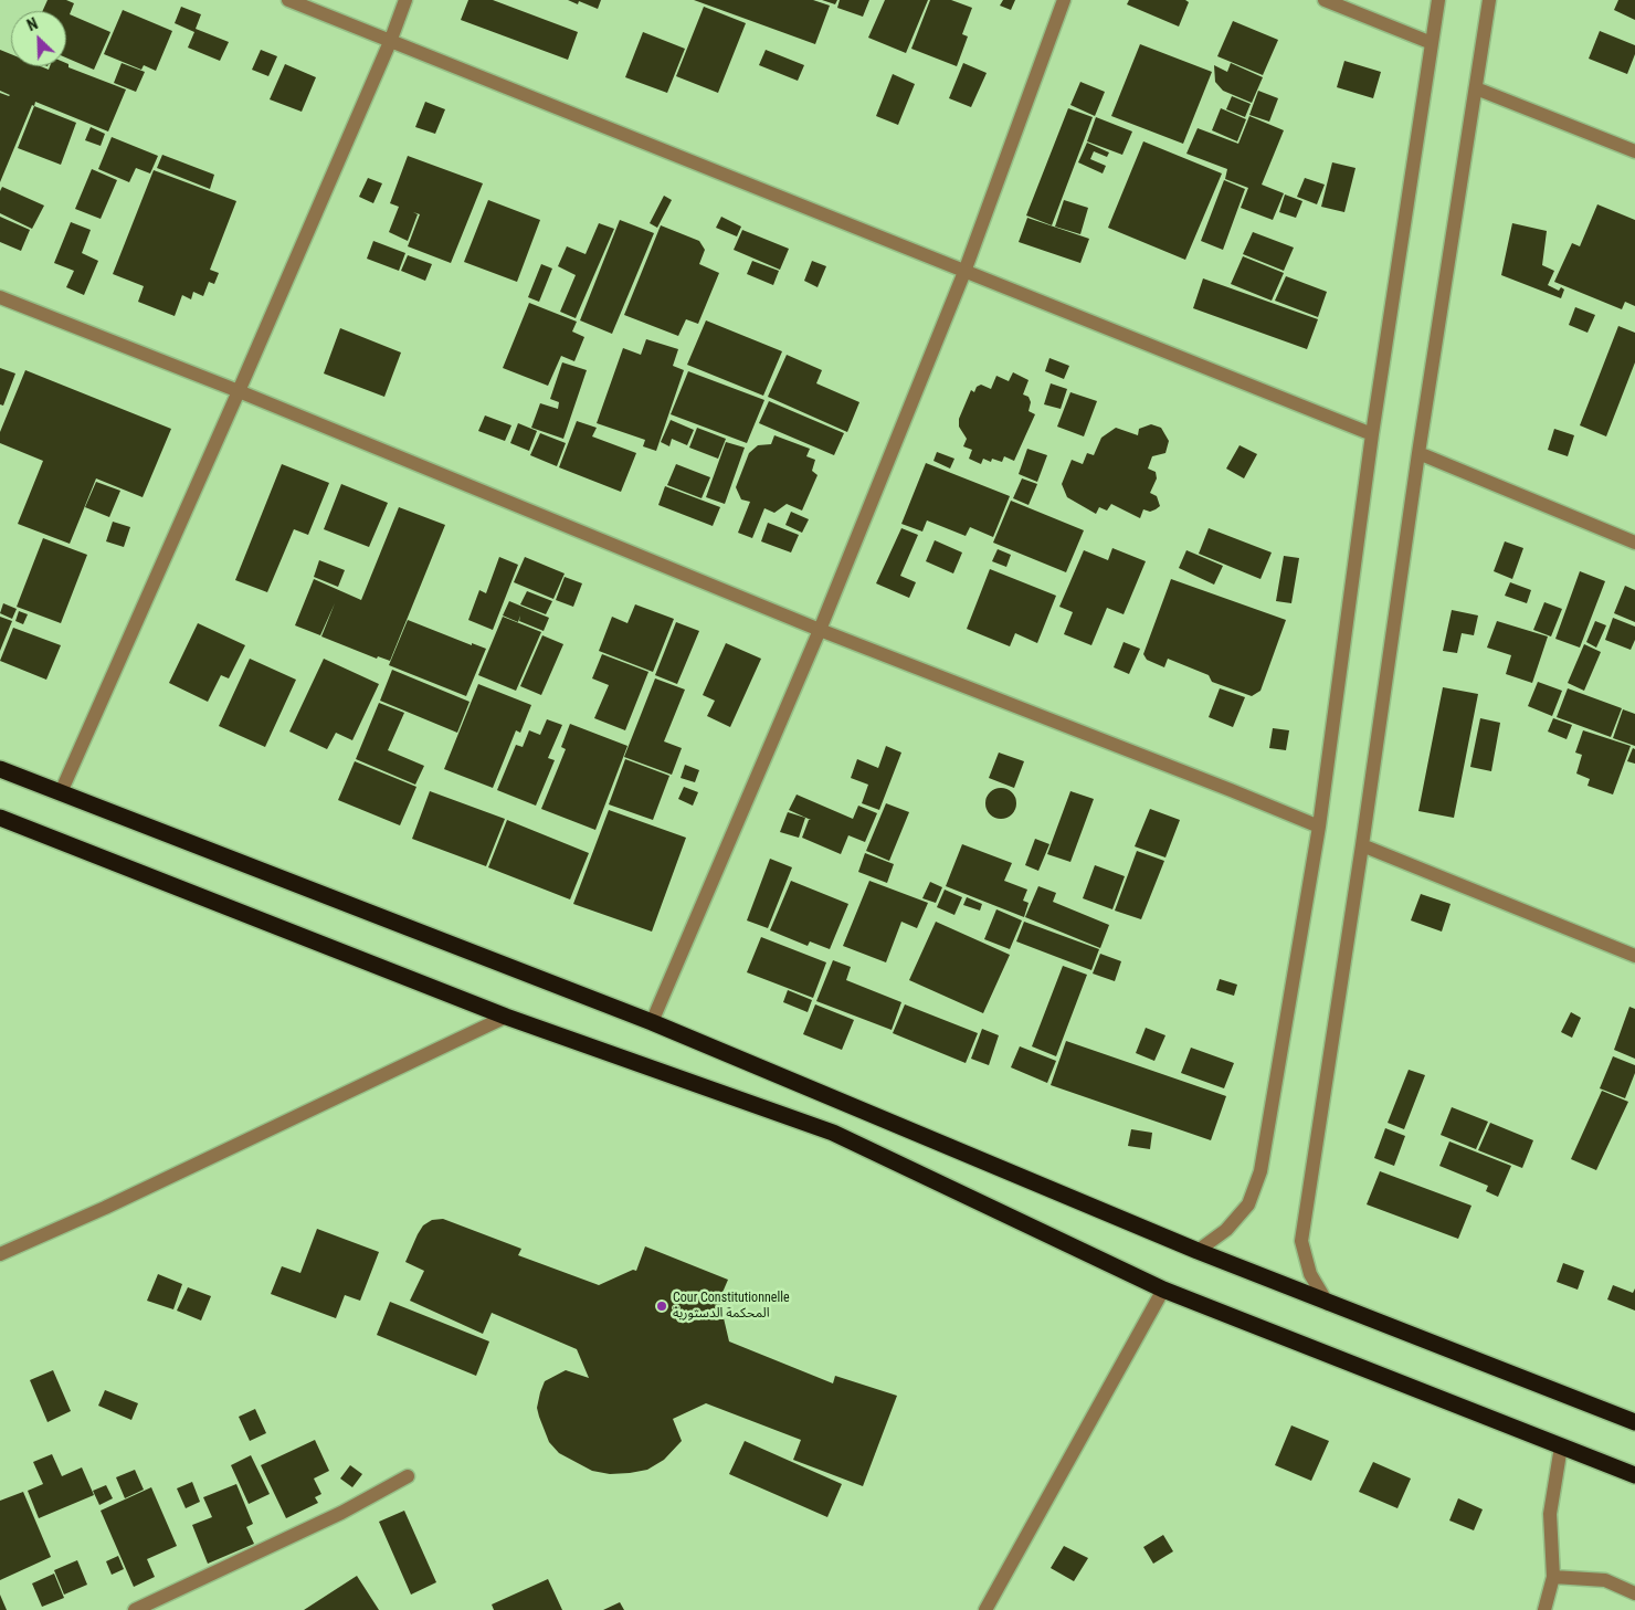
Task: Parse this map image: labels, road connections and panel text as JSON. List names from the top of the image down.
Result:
{
  "places": ["Cour Constitutionnelle المحكمة الدستورية"],
  "north": "top left"
}
